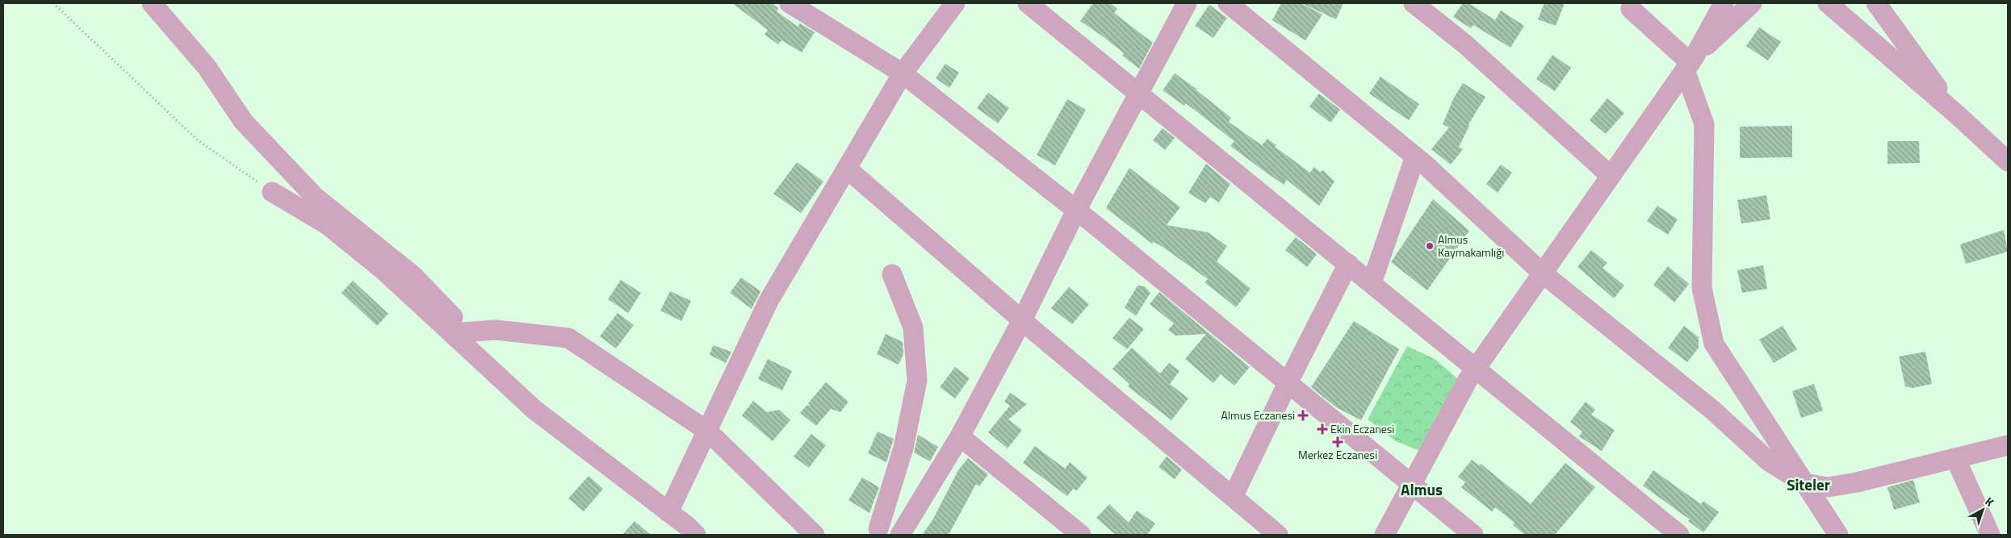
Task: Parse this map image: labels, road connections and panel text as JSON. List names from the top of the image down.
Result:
{
  "districts": ["Siteler", "Almus"],
  "places": {
    "other": ["Almus Kaymakamlığı"],
    "health": ["Almus Eczanesi", "Ekin Eczanesi", "Merkez Eczanesi"]
  },
  "north": "top right"
}
